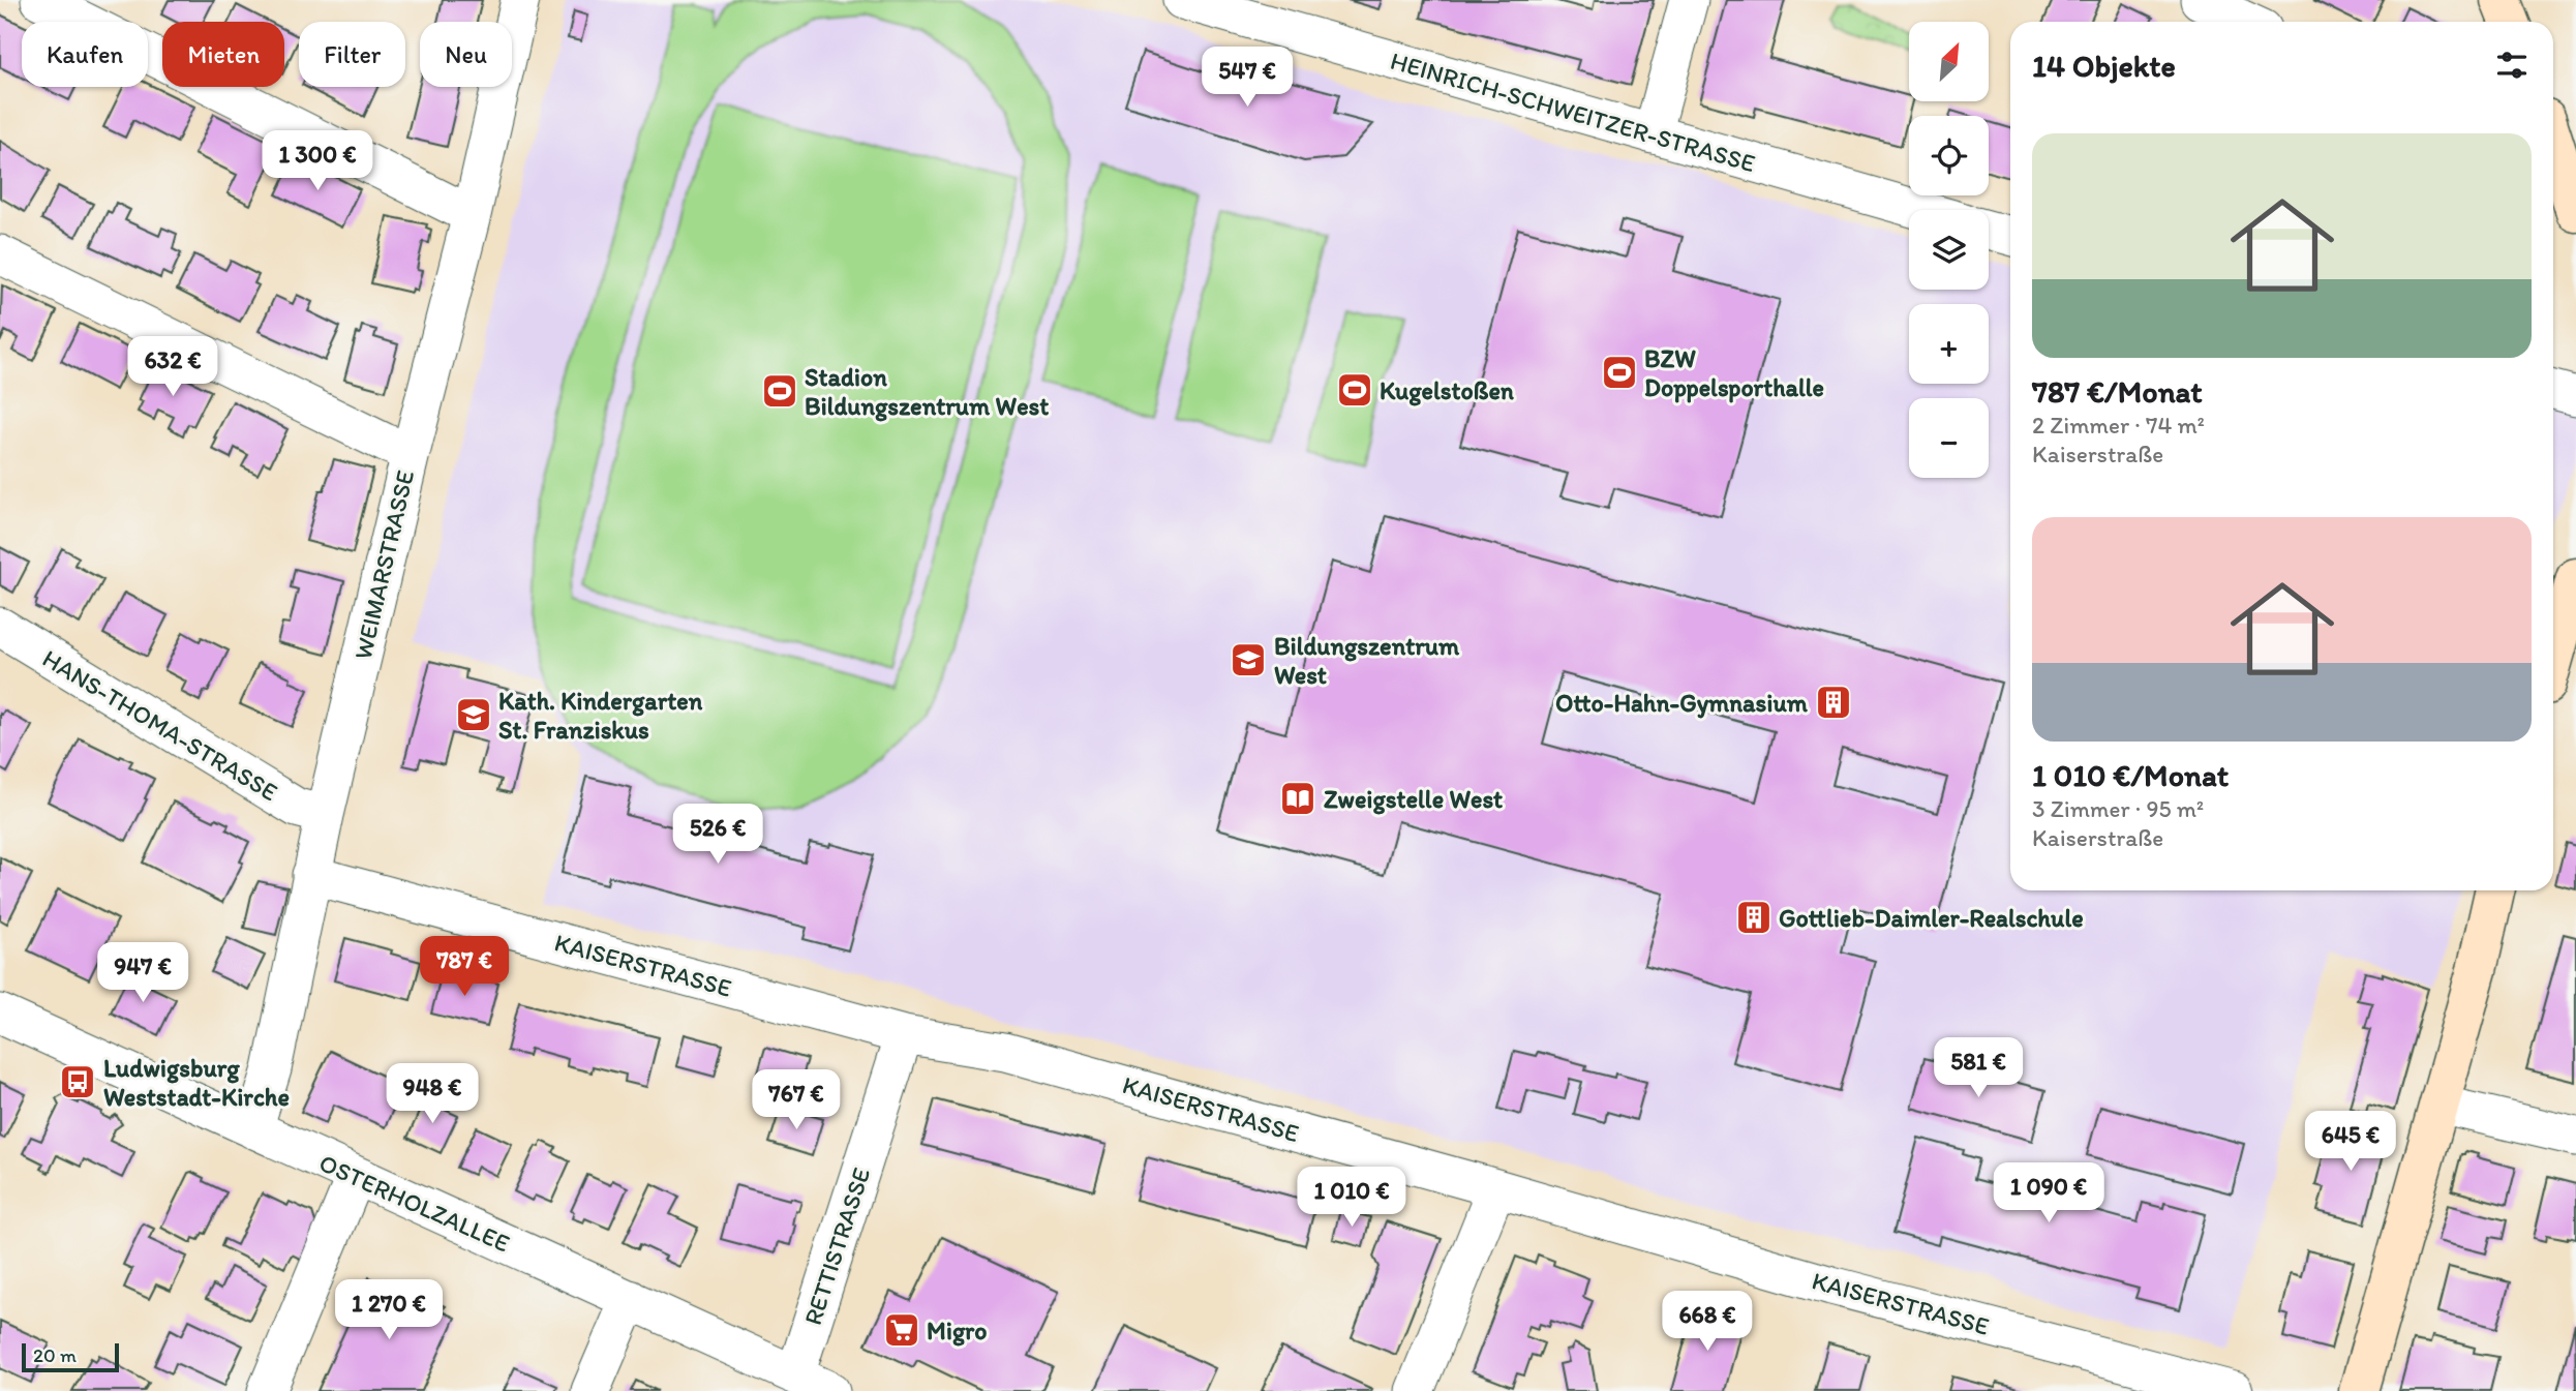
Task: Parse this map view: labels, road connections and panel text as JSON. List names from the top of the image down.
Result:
{
  "streets": {
    "street": [
      "HEINRICH-SCHWEITZER-STRASSE",
      "WEIMARSTRASSE",
      "HANS-THOMA-STRASSE",
      "KAISERSTRASSE",
      "OSTERHOLZALLEE",
      "RETTISTRASSE"
    ]
  },
  "crossings": [
    ["WEIMARSTRASSE", "HANS-THOMA-STRASSE"],
    ["WEIMARSTRASSE", "KAISERSTRASSE"],
    ["WEIMARSTRASSE", "OSTERHOLZALLEE"],
    ["KAISERSTRASSE", "RETTISTRASSE"],
    ["OSTERHOLZALLEE", "RETTISTRASSE"]
  ],
  "places": {
    "sports": ["BZW Doppelsporthalle", "Kugelstoßen", "Stadion Bildungszentrum West"],
    "school or university": ["Bildungszentrum West", "Kath. Kindergarten St. Franziskus"],
    "building": ["Otto-Hahn-Gymnasium", "Gottlieb-Daimler-Realschule"],
    "library": ["Zweigstelle West"],
    "bus stop": ["Ludwigsburg Weststadt-Kirche"],
    "supermarket": ["Migro"]
  },
  "scale_bar": "20 m",
  "north": "top right",
  "page": {
    "map_buttons": ["+", "−"],
    "chip": [
      "Kaufen",
      "Mieten",
      "Filter",
      "Neu"
    ],
    "heading": "14 Objekte",
    "price": [
      "547 €",
      "1 300 €",
      "632 €",
      "526 €",
      "787 €",
      "947 €",
      "581 €",
      "948 €",
      "767 €",
      "645 €",
      "1 090 €",
      "1 010 €",
      "1 270 €",
      "668 €"
    ],
    "list": [
      {
        "name": "787 €/Monat",
        "note": "2 Zimmer · 74 m² · Kaiserstraße"
      },
      {
        "name": "1 010 €/Monat",
        "note": "3 Zimmer · 95 m² · Kaiserstraße"
      }
    ],
    "scale": "20 m"
  }
}
